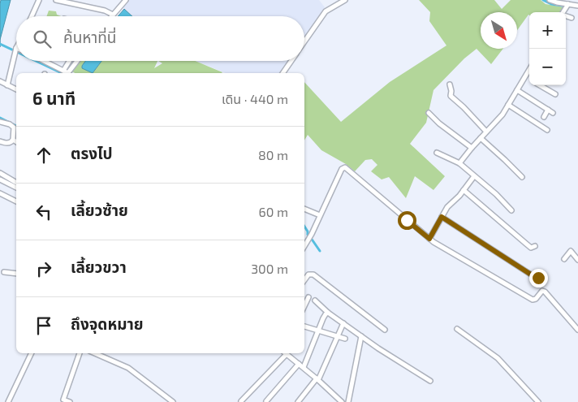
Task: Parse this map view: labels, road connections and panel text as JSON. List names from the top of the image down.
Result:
{
  "north": "bottom right",
  "page": {
    "map_buttons": ["+", "−"],
    "search": "ค้นหาที่นี่",
    "heading": ["6 นาที", "เดิน · 440 m"],
    "list": [
      ["ตรงไป", "80 m"],
      ["เลี้ยวซ้าย", "60 m"],
      ["เลี้ยวขวา", "300 m"],
      "ถึงจุดหมาย"
    ]
  }
}
